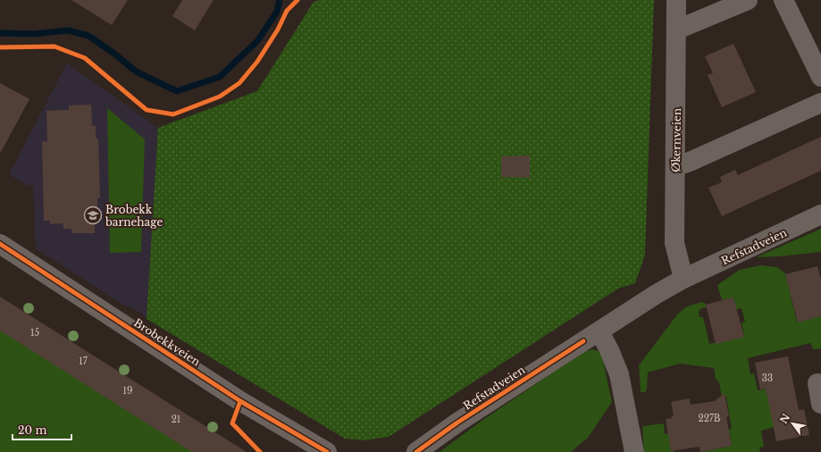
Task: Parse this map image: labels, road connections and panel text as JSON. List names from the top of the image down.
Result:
{
  "streets": {
    "street": ["Økernveien", "Refstadveien", "Brobekkveien"]
  },
  "crossings": [
    ["Økernveien", "Refstadveien"]
  ],
  "places": {
    "school or university": ["Brobekk barnehage"]
  },
  "house_numbers": [
    "15",
    "17",
    "33",
    "19",
    "227B",
    "21"
  ],
  "scale_bar": "20 m",
  "north": "top left"
}
